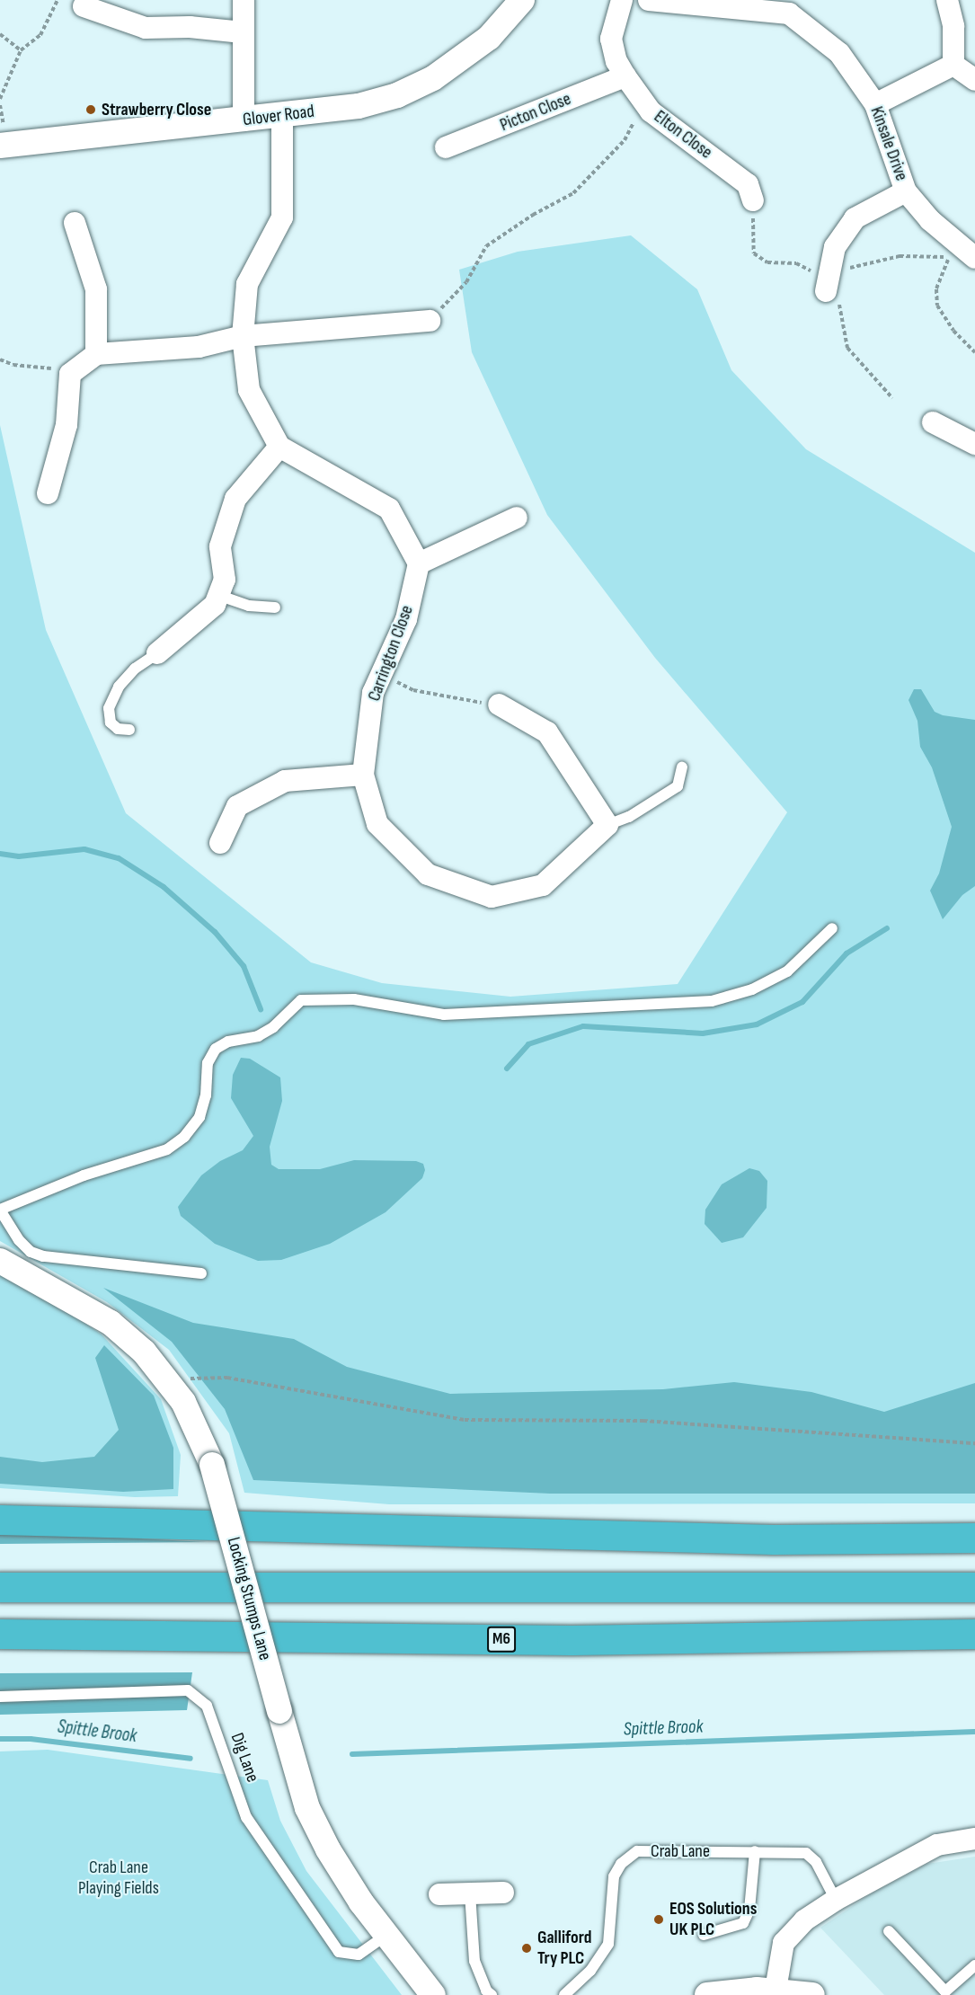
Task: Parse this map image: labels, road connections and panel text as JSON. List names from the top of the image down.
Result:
{
  "streets": {
    "highway": ["M6"],
    "street": [
      "Picton Close",
      "Glover Road",
      "Elton Close",
      "Kinsale Drive",
      "Carrington Close",
      "Locking Stumps Lane"
    ],
    "lane": ["Dig Lane", "Crab Lane"]
  },
  "crossings": [
    ["Picton Close", "Elton Close"],
    ["Locking Stumps Lane", "Dig Lane"]
  ],
  "water": ["Spittle Brook"],
  "parks": ["Crab Lane Playing Fields"],
  "places": ["Strawberry Close", "EOS Solutions UK PLC", "Galliford Try PLC"]
}
